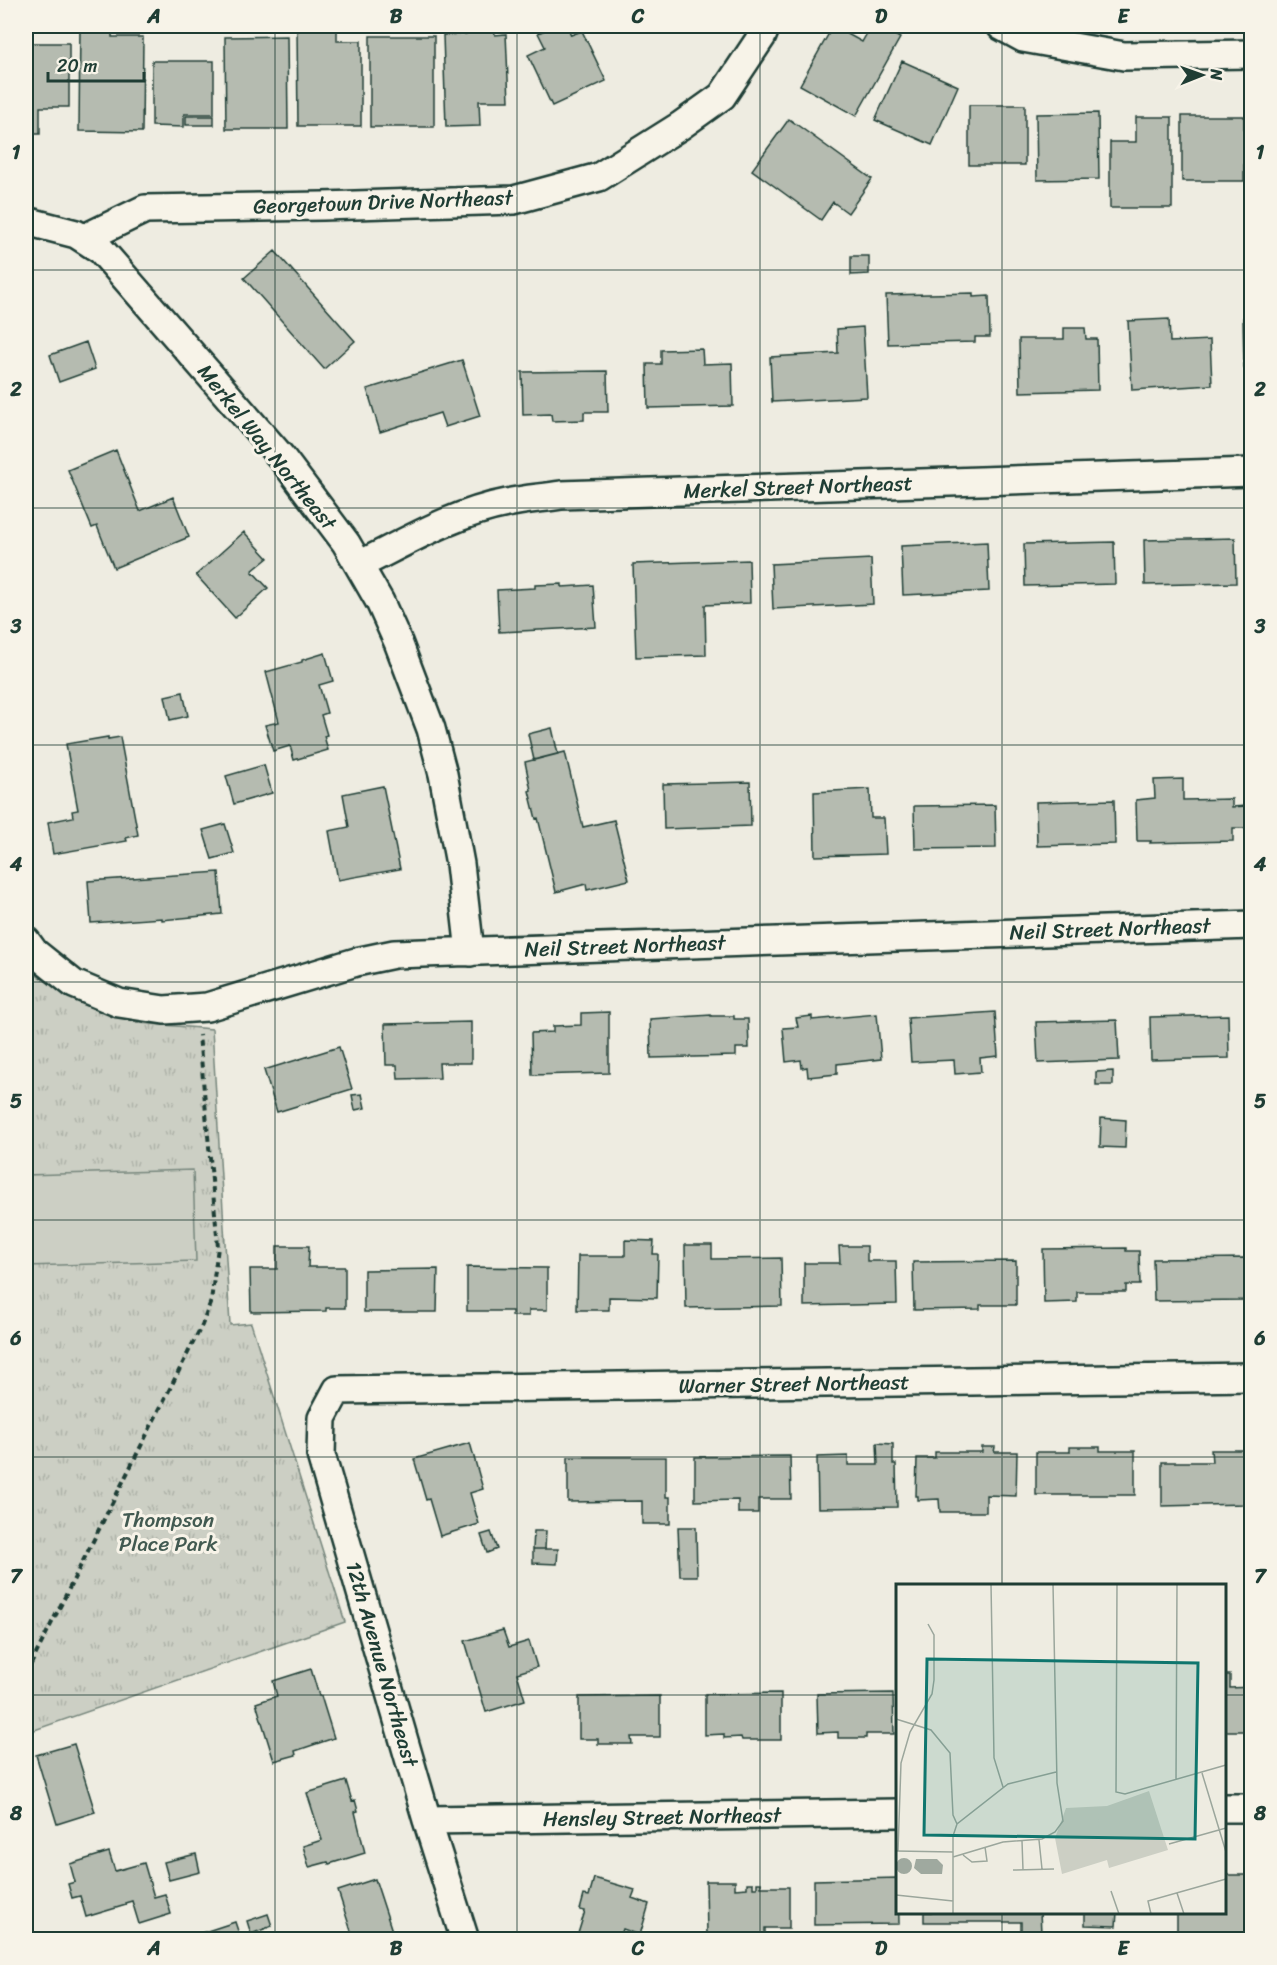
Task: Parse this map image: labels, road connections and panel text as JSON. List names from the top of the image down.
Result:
{
  "streets": {
    "street": [
      "Georgetown Drive Northeast",
      "Merkel Way Northeast",
      "Merkel Street Northeast",
      "Neil Street Northeast",
      "Warner Street Northeast",
      "12th Avenue Northeast",
      "Hensley Street Northeast"
    ]
  },
  "crossings": [
    ["Georgetown Drive Northeast", "Merkel Way Northeast"],
    ["Merkel Way Northeast", "Merkel Street Northeast"],
    ["Merkel Way Northeast", "Neil Street Northeast"],
    ["Warner Street Northeast", "12th Avenue Northeast"],
    ["12th Avenue Northeast", "Hensley Street Northeast"]
  ],
  "parks": ["Thompson Place Park"],
  "scale_bar": "20 m",
  "north": "right",
  "grid": {
    "columns": [
      "A",
      "B",
      "C",
      "D",
      "E"
    ],
    "rows": [
      "1",
      "2",
      "3",
      "4",
      "5",
      "6",
      "7",
      "8"
    ]
  }
}
